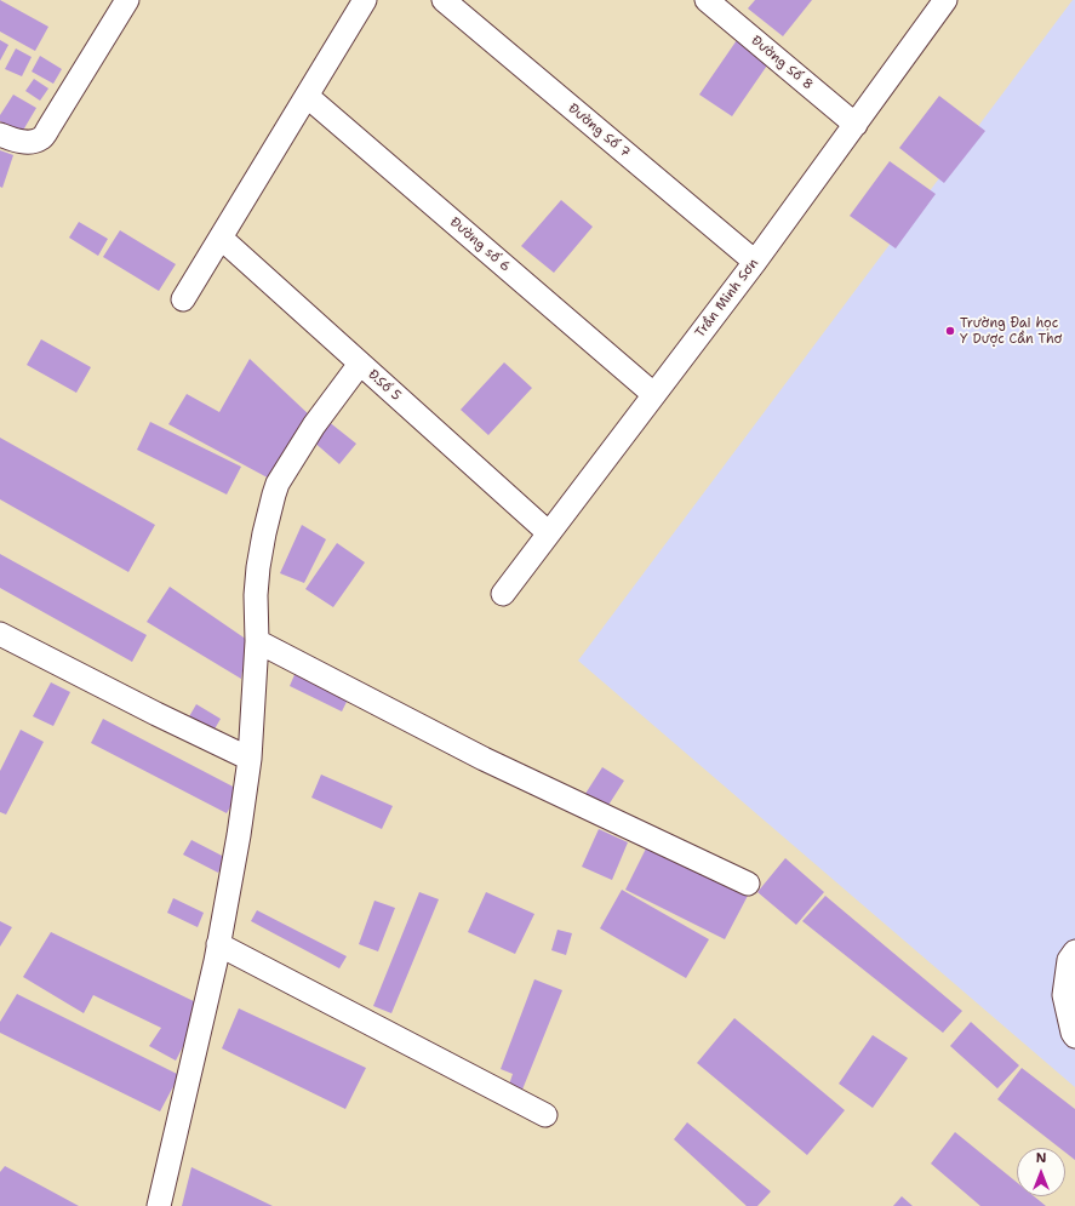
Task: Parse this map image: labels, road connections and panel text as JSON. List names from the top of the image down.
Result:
{
  "streets": {
    "street": [
      "Đường Số 8",
      "Đường Số 7",
      "Đường số 6",
      "Trần Minh Sơn",
      "Đ.Số 5"
    ]
  },
  "crossings": [
    ["Đường Số 8", "Trần Minh Sơn"],
    ["Đường Số 7", "Trần Minh Sơn"],
    ["Đường số 6", "Trần Minh Sơn"],
    ["Trần Minh Sơn", "Đ.Số 5"]
  ],
  "places": ["Trường Đại học Y Dược Cần Thơ"],
  "north": "top"
}
